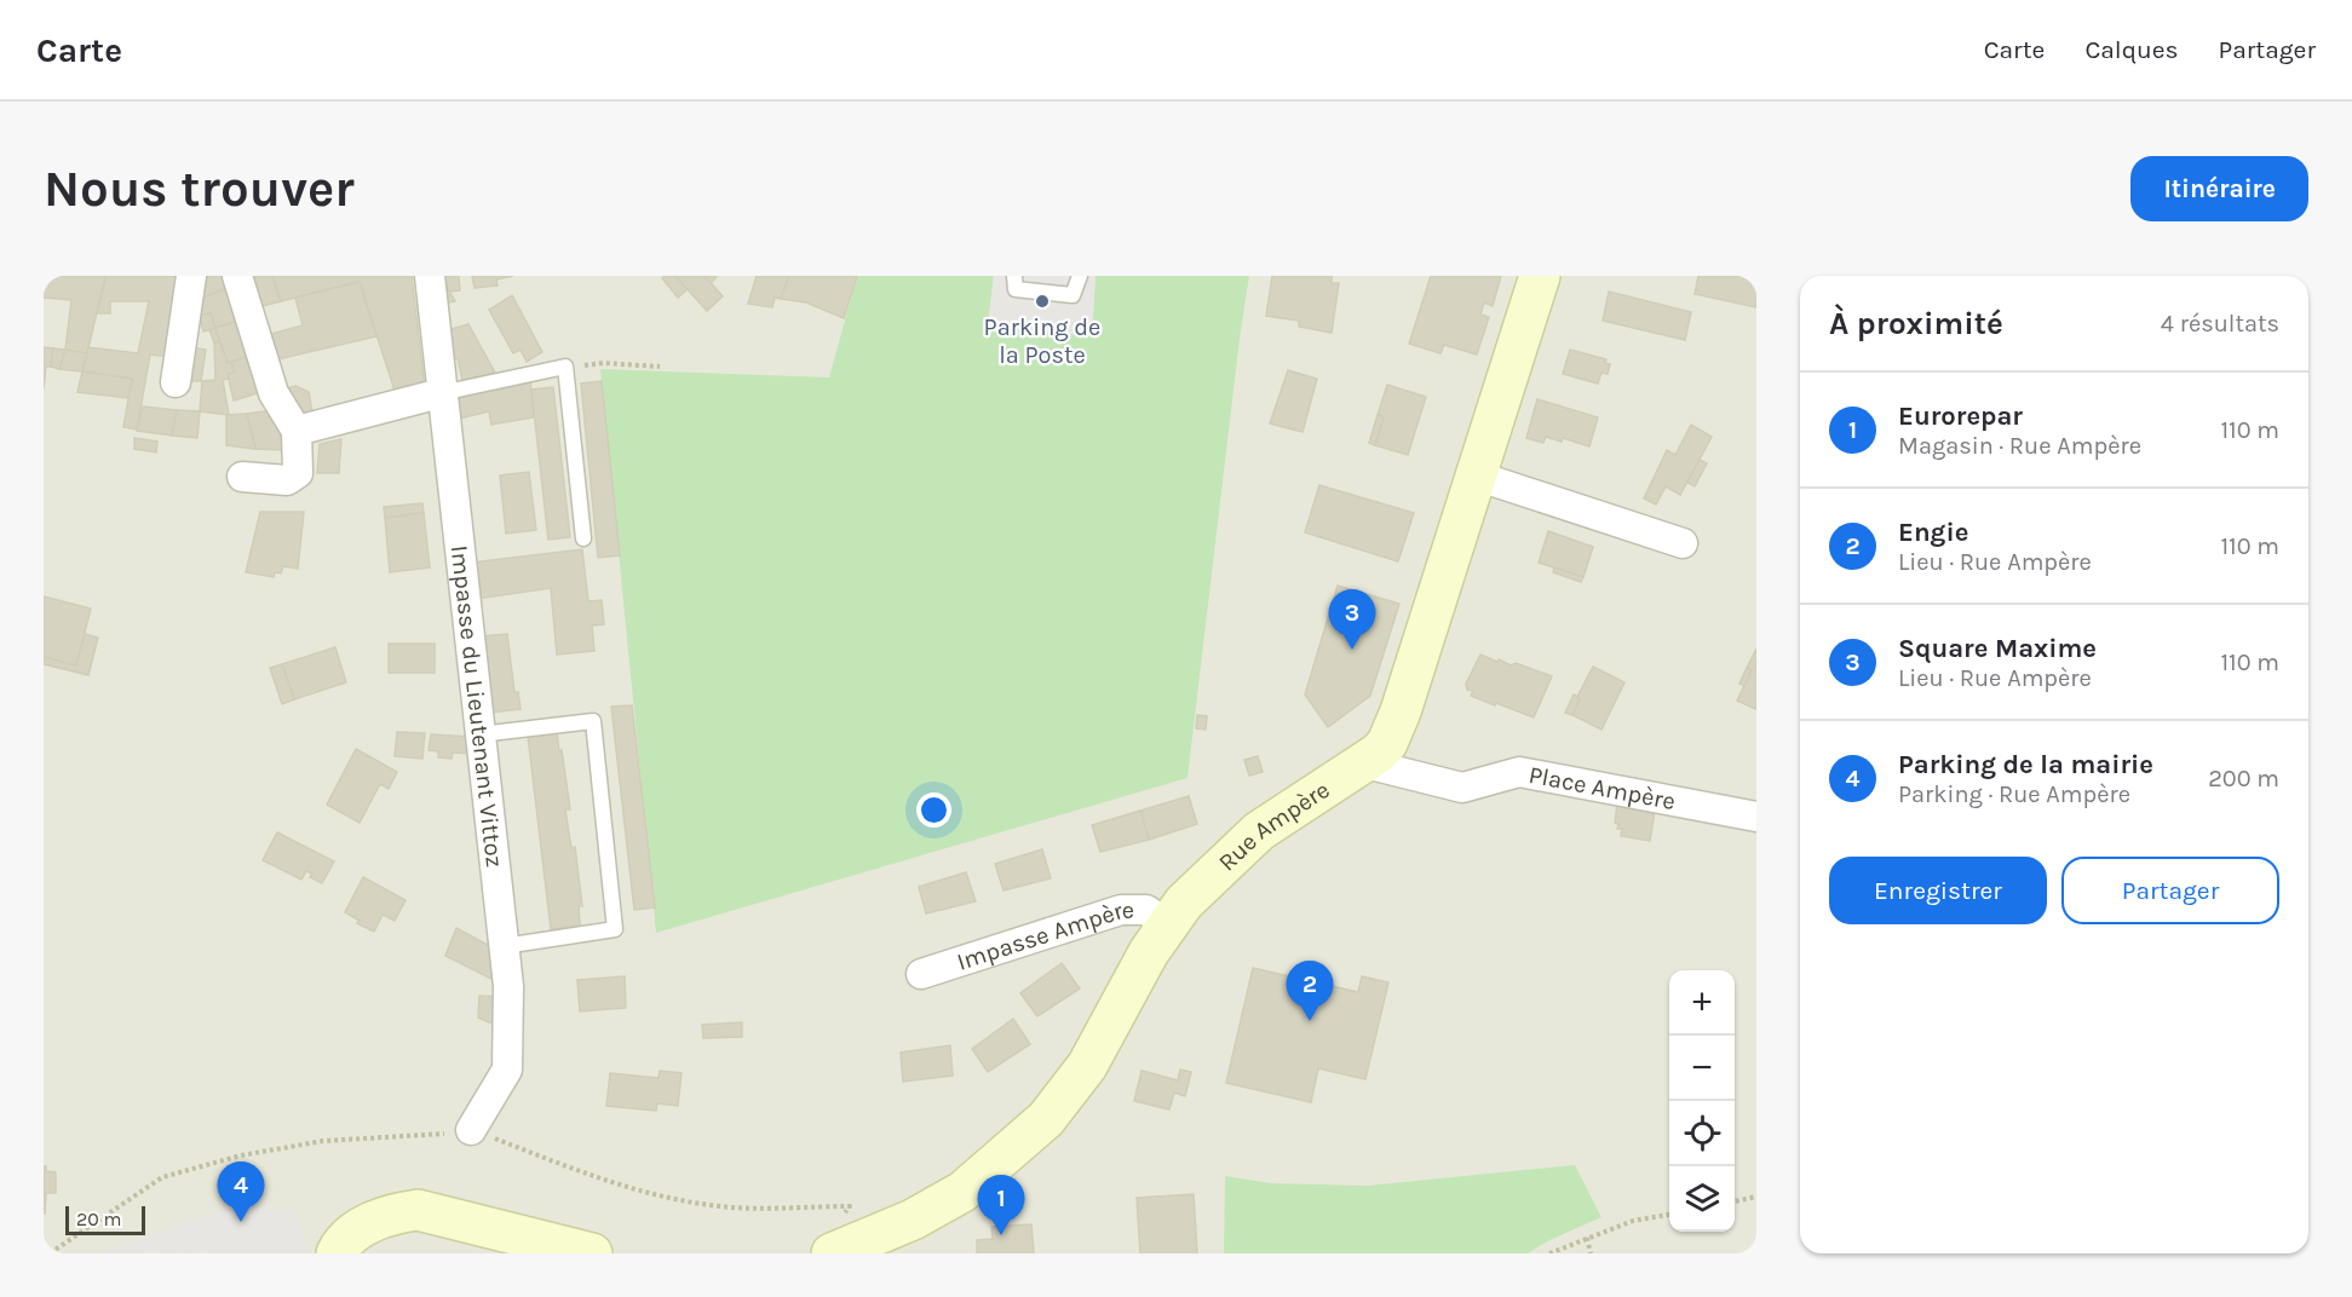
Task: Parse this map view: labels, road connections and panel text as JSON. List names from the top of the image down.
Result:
{
  "streets": {
    "street": [
      "Impasse du Lieutenant Vittoz",
      "Place Ampère",
      "Rue Ampère",
      "Impasse Ampère"
    ]
  },
  "crossings": [
    ["Place Ampère", "Rue Ampère"],
    ["Rue Ampère", "Impasse Ampère"]
  ],
  "places": ["Parking de la Poste"],
  "scale_bar": "20 m",
  "page": {
    "header": "Carte",
    "nav": ["Carte", "Calques", "Partager"],
    "buttons": [
      "Itinéraire",
      ["Enregistrer", "Partager"]
    ],
    "title": "Nous trouver",
    "heading": ["À proximité", "4 résultats"],
    "list": [
      {
        "mark": "1",
        "name": "Eurorepar",
        "note": "Magasin · Rue Ampère",
        "value": "110 m"
      },
      {
        "mark": "2",
        "name": "Engie",
        "note": "Lieu · Rue Ampère",
        "value": "110 m"
      },
      {
        "mark": "3",
        "name": "Square Maxime",
        "note": "Lieu · Rue Ampère",
        "value": "110 m"
      },
      {
        "mark": "4",
        "name": "Parking de la mairie",
        "note": "Parking · Rue Ampère",
        "value": "200 m"
      }
    ],
    "pins": [
      "3",
      "2",
      "4",
      "1"
    ],
    "map_buttons": ["+", "−"],
    "scale": "20 m"
  }
}
